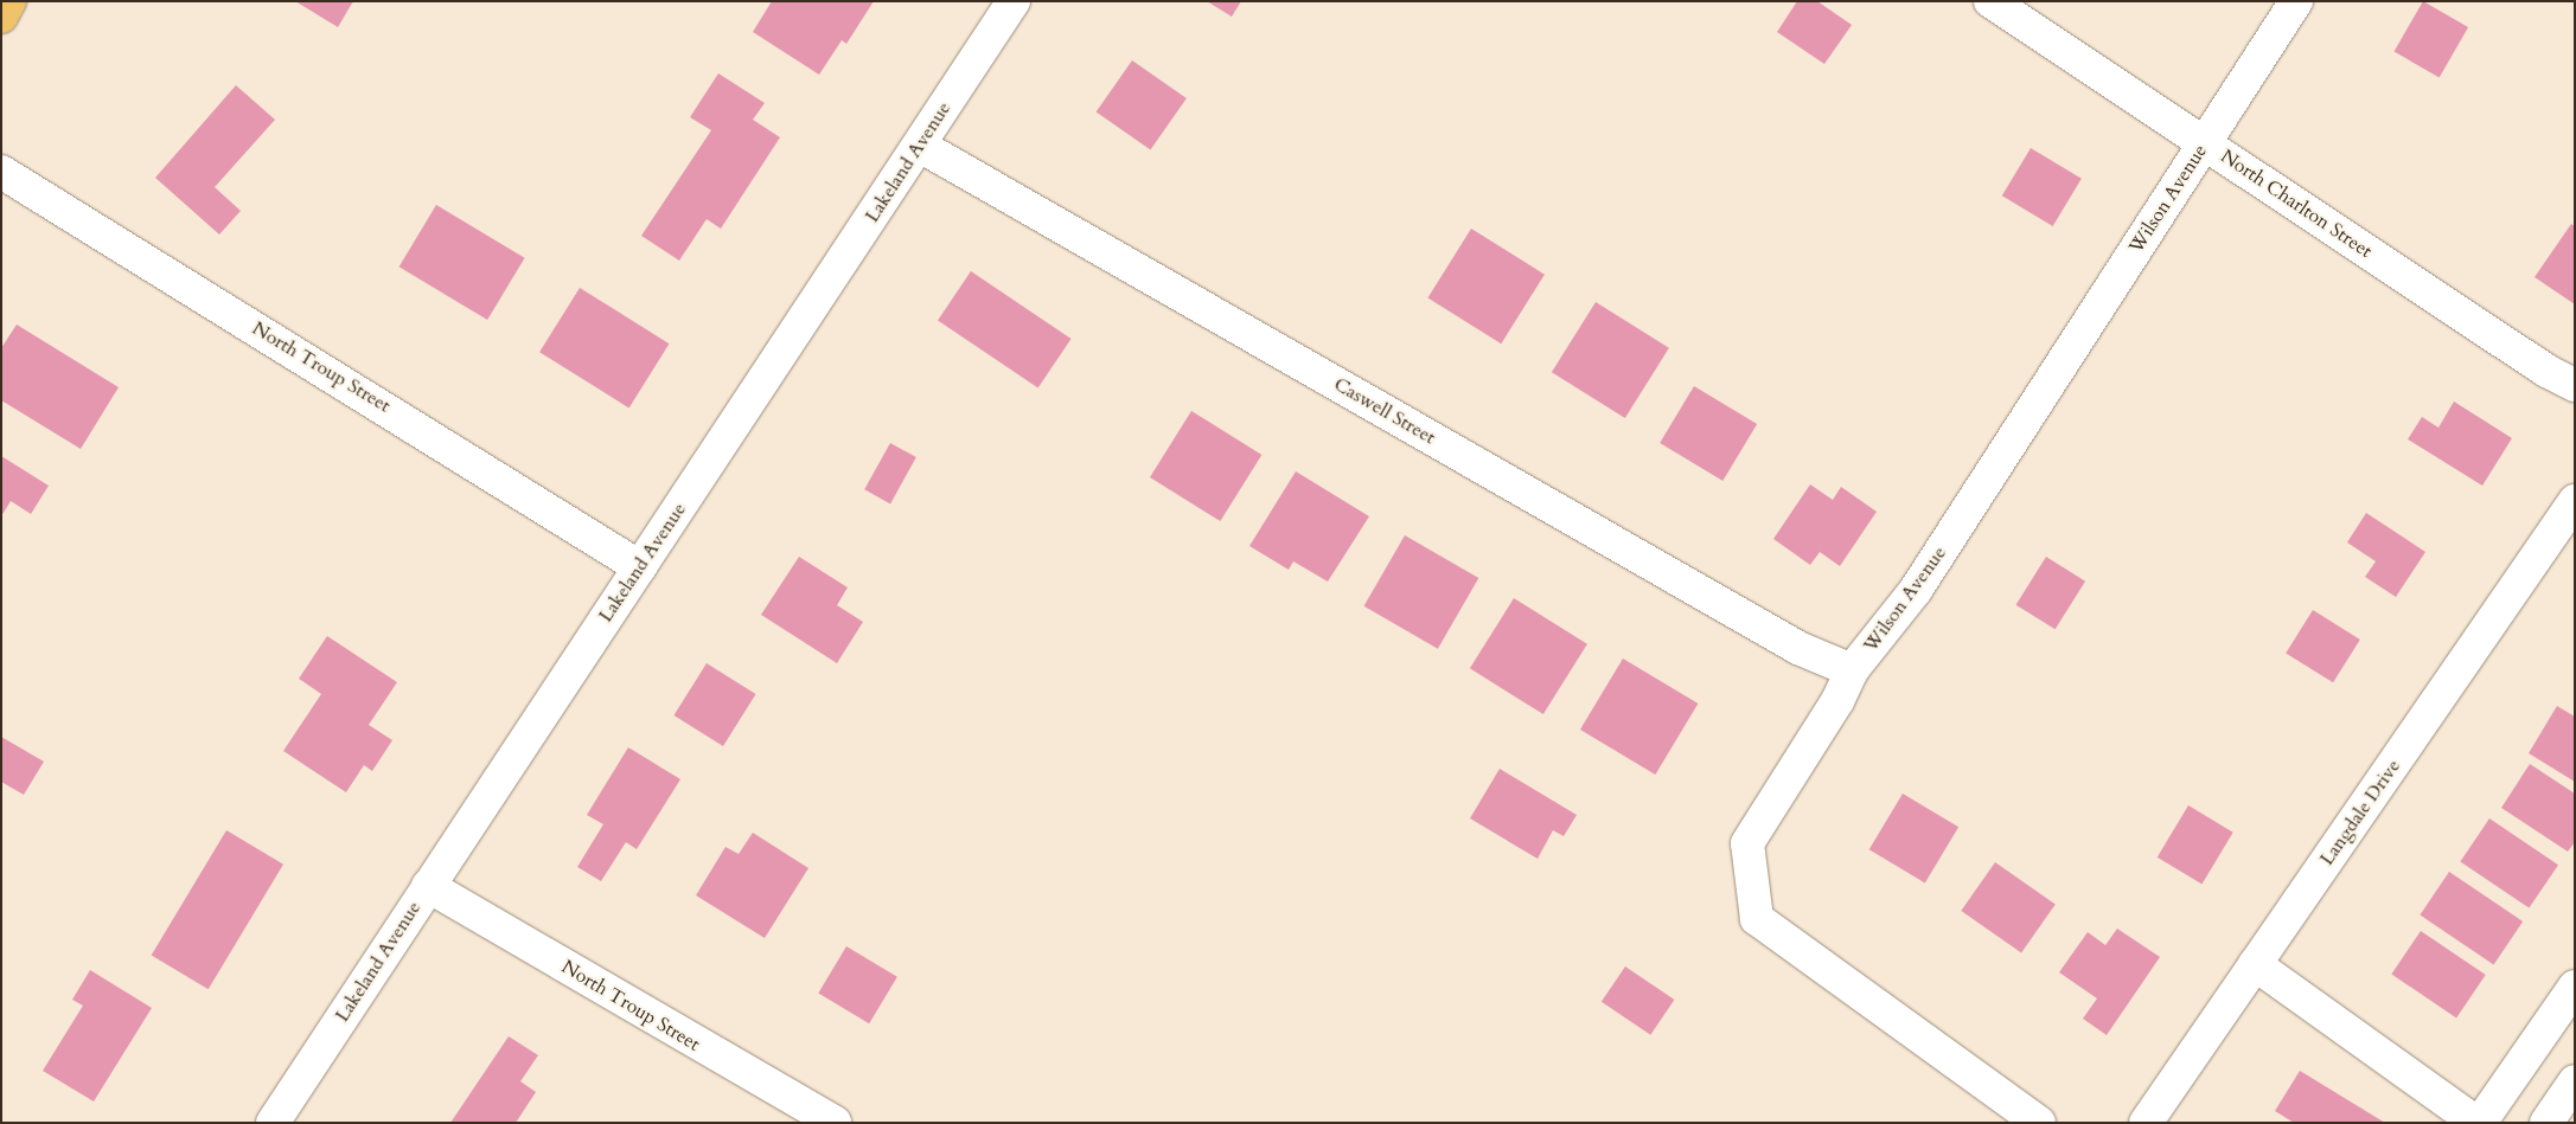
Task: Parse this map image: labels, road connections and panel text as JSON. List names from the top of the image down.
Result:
{
  "streets": {
    "street": [
      "Lakeland Avenue",
      "Wilson Avenue",
      "North Charlton Street",
      "North Troup Street",
      "Caswell Street",
      "Langdale Drive"
    ]
  },
  "crossings": [
    ["Lakeland Avenue", "North Troup Street"],
    ["Lakeland Avenue", "Caswell Street"],
    ["Wilson Avenue", "North Charlton Street"],
    ["Wilson Avenue", "Caswell Street"]
  ]
}
